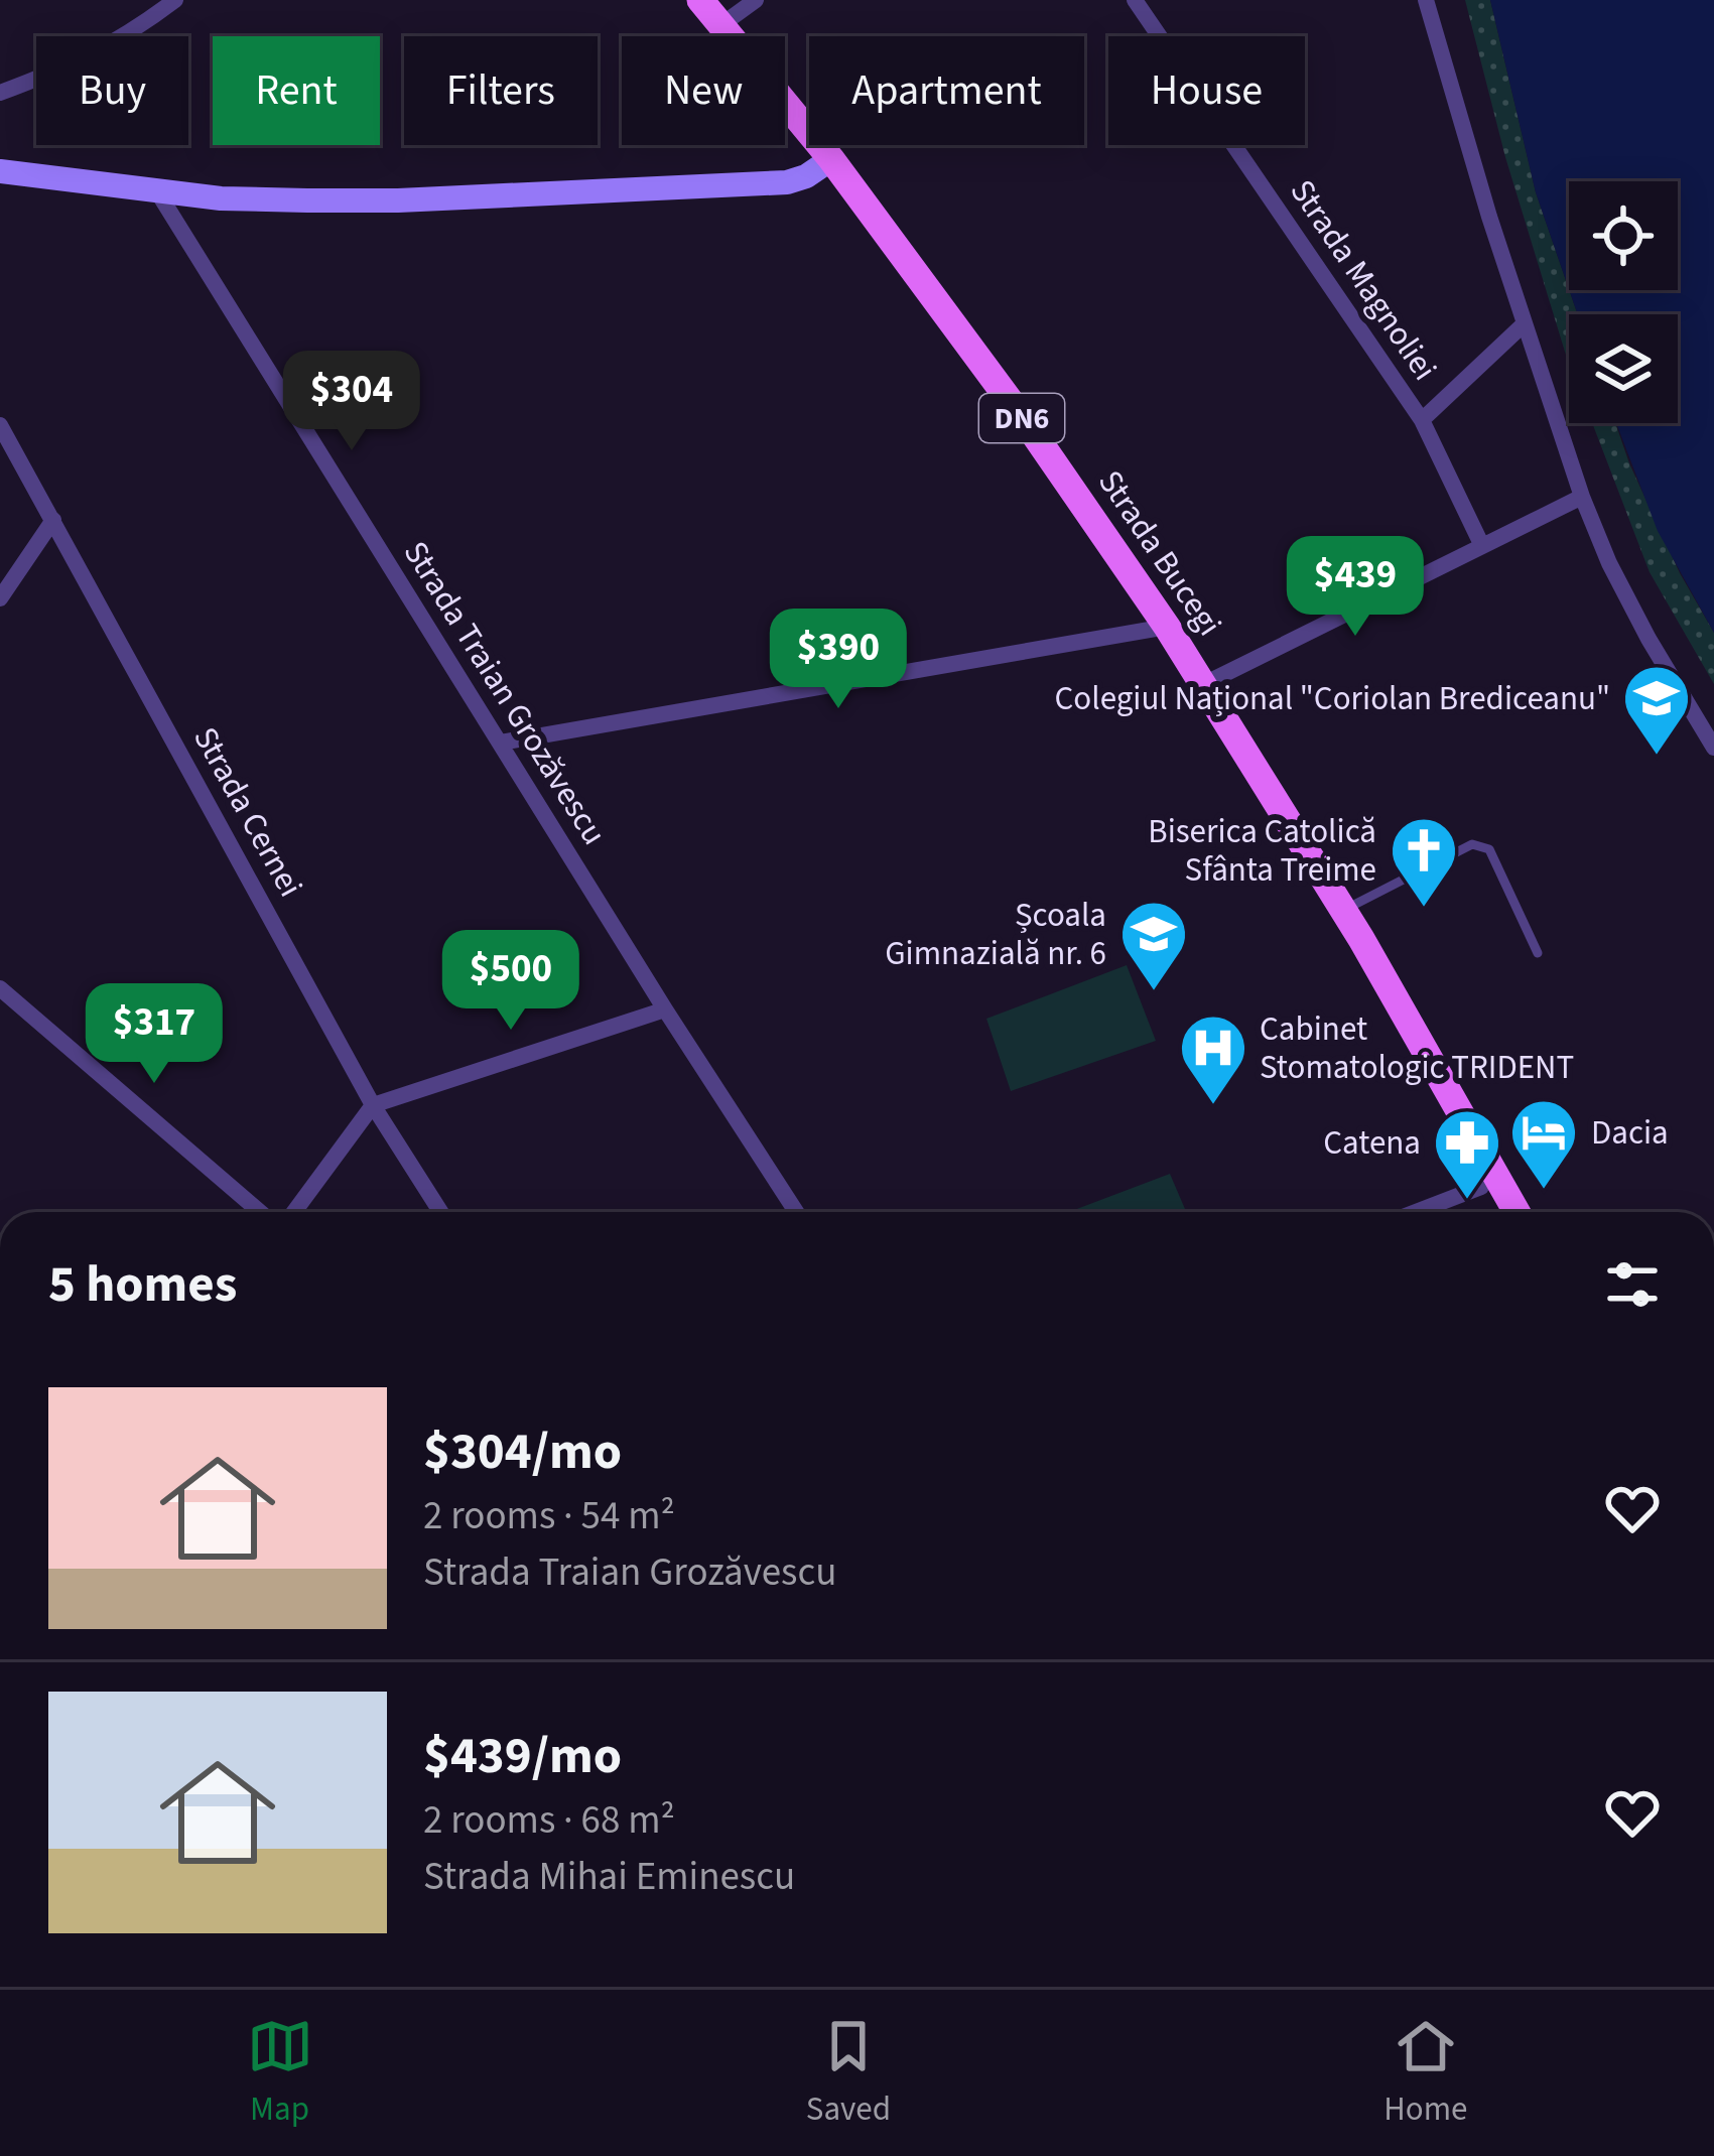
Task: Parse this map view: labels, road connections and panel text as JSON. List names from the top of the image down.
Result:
{
  "streets": {
    "main road": ["DN6", "Strada Bucegi"],
    "street": ["Strada Magnoliei", "Strada Traian Grozăvescu", "Strada Cernei"]
  },
  "crossings": [
    ["DN6", "Strada Bucegi"]
  ],
  "places": {
    "school or university": ["Colegiul Național \"Coriolan Brediceanu\"", "Școala Gimnazială nr. 6"],
    "church": ["Biserica Catolică Sfânta Treime"],
    "hospital": ["Cabinet Stomatologic TRIDENT"],
    "hotel": ["Dacia"],
    "pharmacy": ["Catena"]
  },
  "page": {
    "chip": [
      "Buy",
      "Rent",
      "Filters",
      "New",
      "Apartment",
      "House"
    ],
    "price": [
      "$304",
      "$439",
      "$390",
      "$500",
      "$317"
    ],
    "heading": "5 homes",
    "list": [
      {
        "name": "$304/mo",
        "note": "2 rooms · 54 m² · Strada Traian Grozăvescu"
      },
      {
        "name": "$439/mo",
        "note": "2 rooms · 68 m² · Strada Mihai Eminescu"
      }
    ],
    "tabs": ["Map", "Saved", "Home"]
  }
}
